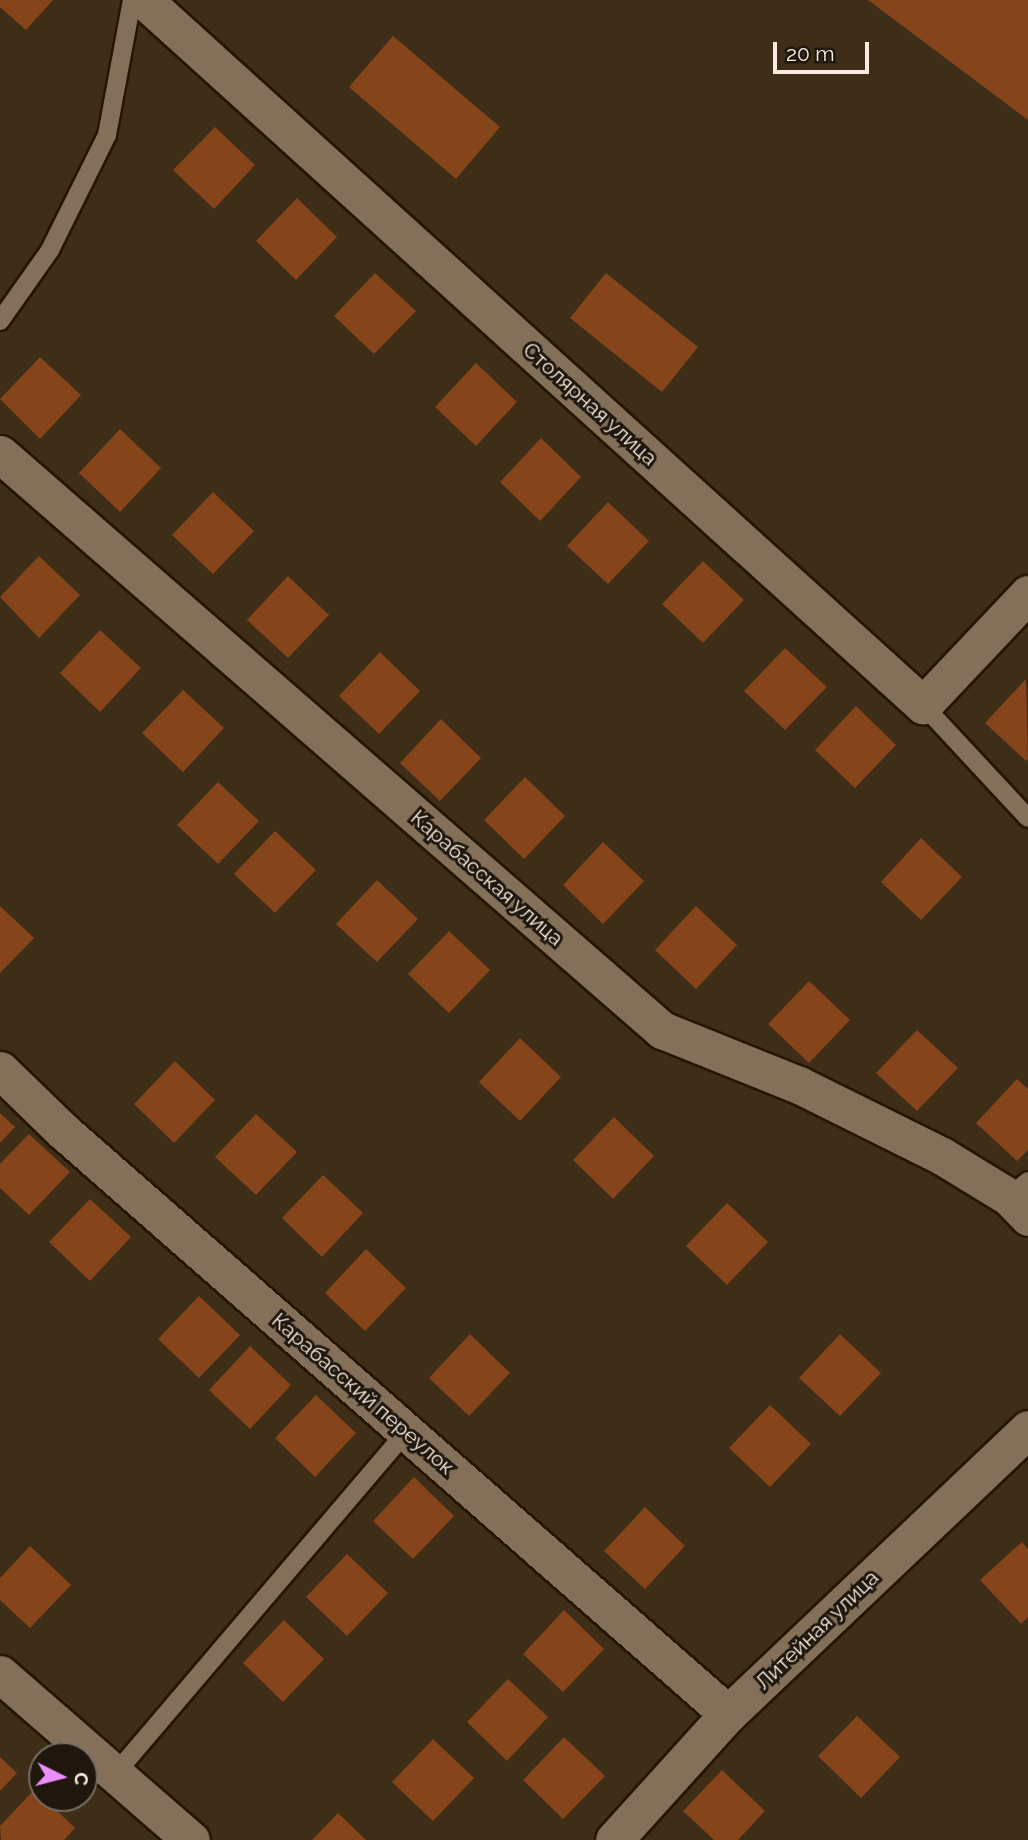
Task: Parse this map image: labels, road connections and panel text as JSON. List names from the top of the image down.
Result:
{
  "streets": {
    "street": [
      "Столярная улица",
      "Карабасская улица",
      "Карабасский переулок",
      "Литейная улица"
    ]
  },
  "crossings": [
    ["Карабасский переулок", "Литейная улица"]
  ],
  "scale_bar": "20 m",
  "north": "right"
}
